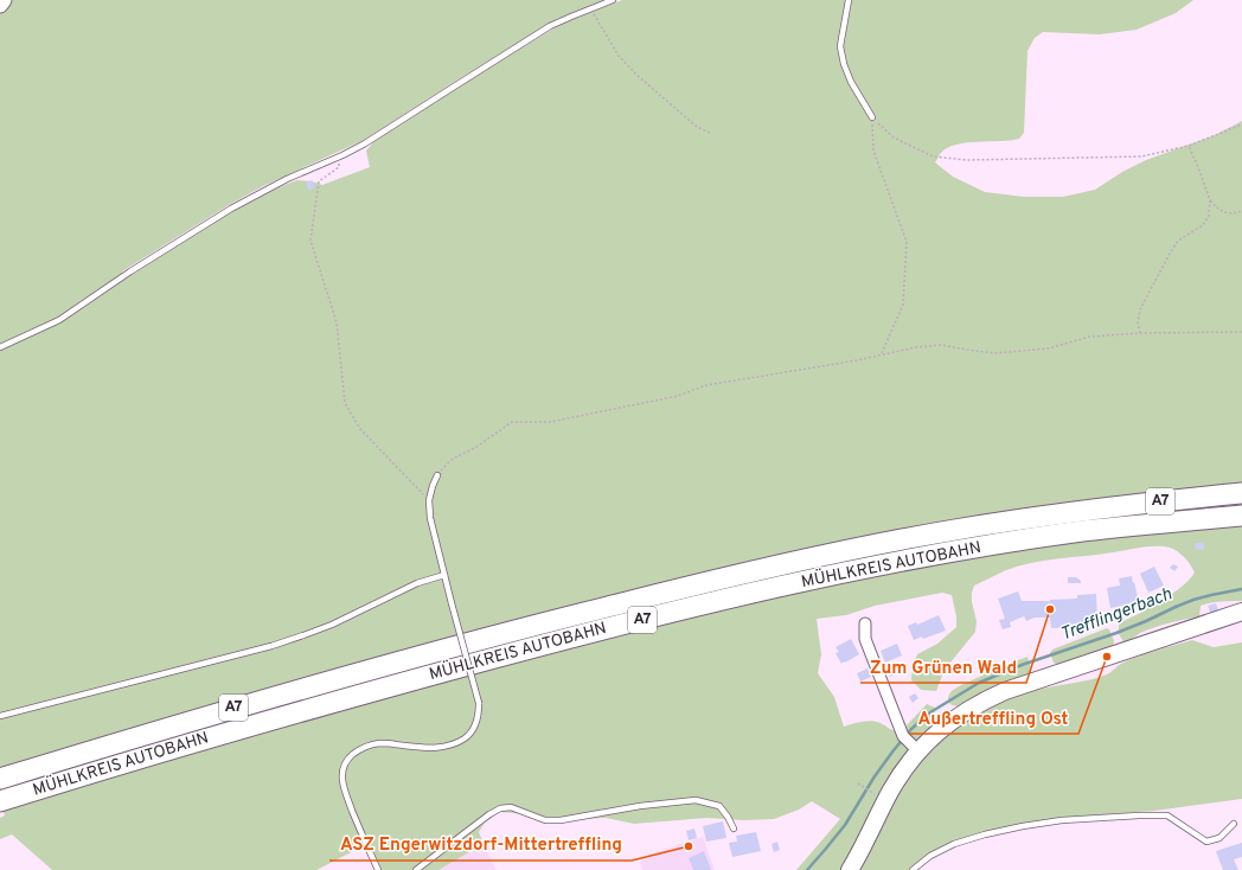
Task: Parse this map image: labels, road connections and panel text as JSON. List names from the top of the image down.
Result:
{
  "streets": {
    "highway": ["A7", "MÜHLKREIS AUTOBAHN"]
  },
  "water": ["Trefflingerbach"],
  "places": ["Zum Grünen Wald", "Außertreffling Ost", "ASZ Engerwitzdorf-Mittertreffling"]
}
